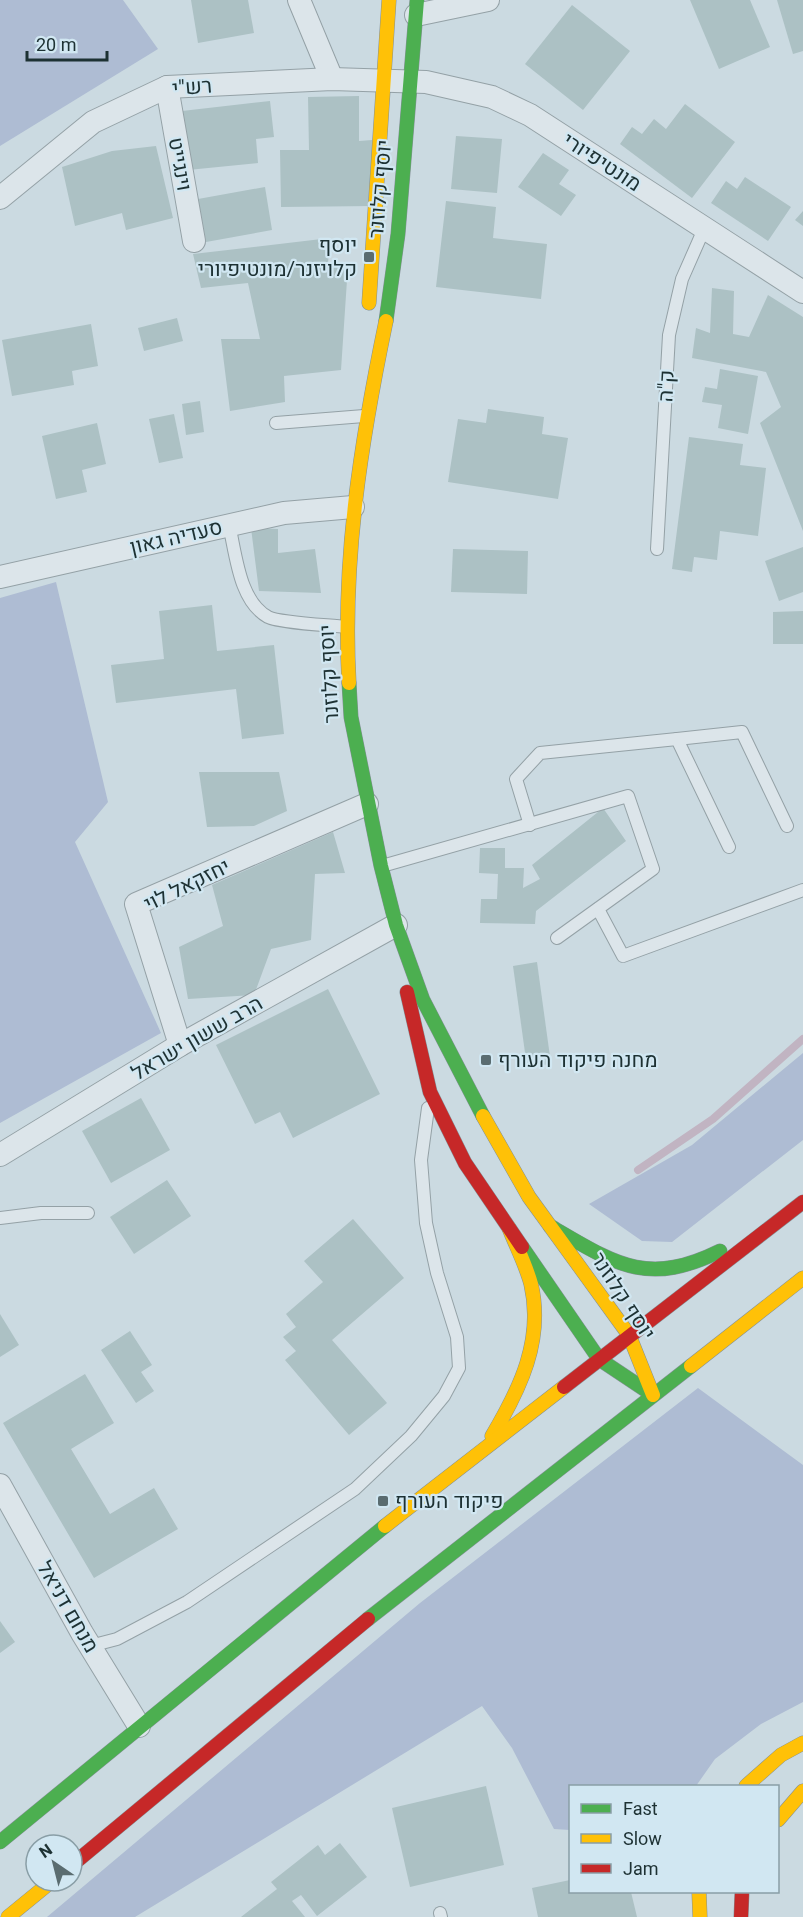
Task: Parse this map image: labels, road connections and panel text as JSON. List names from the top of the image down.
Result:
{
  "streets": {
    "main road": ["יוסף קלוזנר"],
    "street": [
      "רש\"י",
      "מונטיפיורי",
      "וינגייט",
      "סעדיה גאון",
      "יחזקאל לוי",
      "הרב ששון ישראל",
      "מנחם דניאל"
    ],
    "lane": ["ק\"ה"]
  },
  "crossings": [
    ["רש\"י", "מונטיפיורי"],
    ["רש\"י", "וינגייט"],
    ["רש\"י", "יוסף קלוזנר"],
    ["מונטיפיורי", "יוסף קלוזנר"],
    ["מונטיפיורי", "ק\"ה"],
    ["יוסף קלוזנר", "סעדיה גאון"],
    ["יוסף קלוזנר", "יחזקאל לוי"],
    ["יוסף קלוזנר", "הרב ששון ישראל"],
    ["יחזקאל לוי", "הרב ששון ישראל"]
  ],
  "places": {
    "transit": ["יוסף קלויזנר/מונטיפיורי", "מחנה פיקוד העורף", "פיקוד העורף"]
  },
  "legend": ["Fast", "Slow", "Jam"],
  "scale_bar": "20 m",
  "north": "top left"
}
